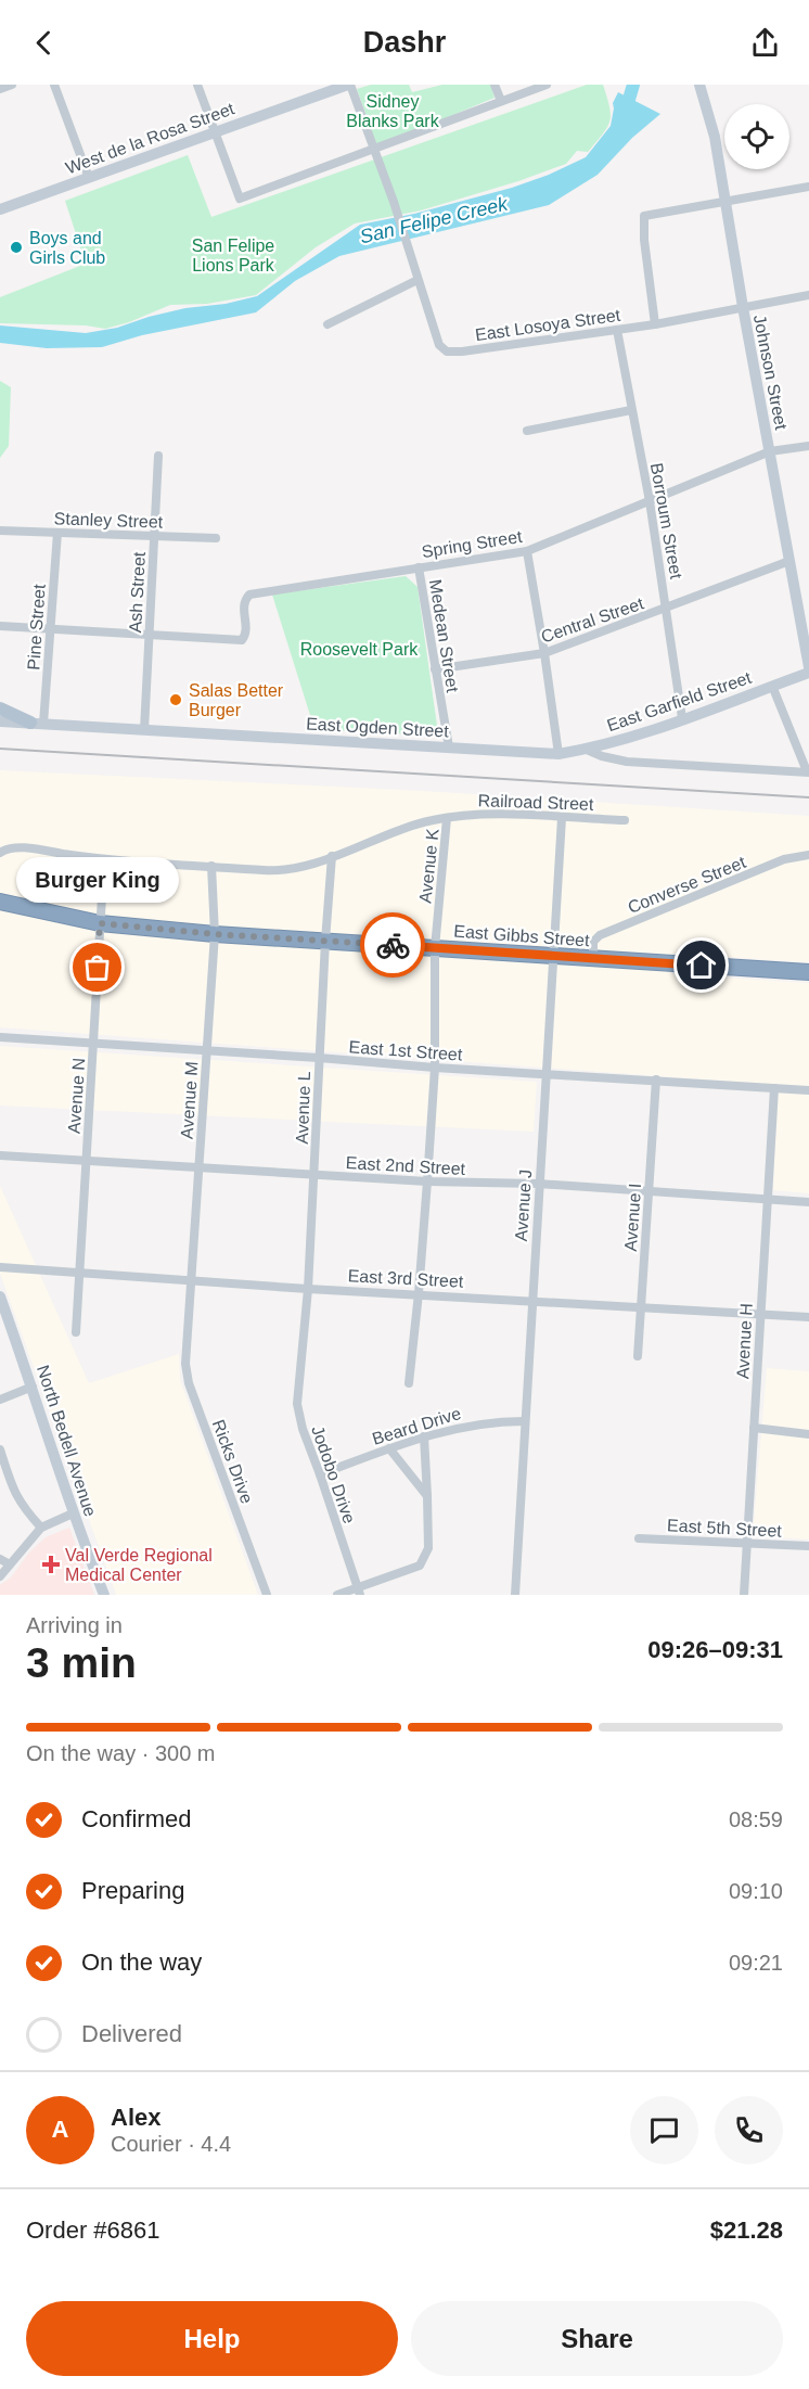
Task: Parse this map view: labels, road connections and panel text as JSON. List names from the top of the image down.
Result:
{
  "streets": {
    "highway": ["East Gibbs Street"],
    "main road": [
      "West de la Rosa Street",
      "Johnson Street",
      "East Garfield Street",
      "East Ogden Street",
      "North Bedell Avenue"
    ],
    "street": [
      "East Losoya Street",
      "Stanley Street",
      "Borroum Street",
      "Spring Street",
      "Ash Street",
      "Central Street",
      "Pine Street",
      "Medean Street",
      "Railroad Street",
      "Avenue K",
      "Converse Street",
      "East 1st Street",
      "Avenue N",
      "Avenue M",
      "Avenue L",
      "East 2nd Street",
      "Avenue J",
      "Avenue I",
      "East 3rd Street",
      "Avenue H",
      "Beard Drive",
      "Ricks Drive",
      "Jodobo Drive",
      "East 5th Street"
    ]
  },
  "crossings": [
    ["West de la Rosa Street", "East Losoya Street"],
    ["East Losoya Street", "Johnson Street"],
    ["East Losoya Street", "Borroum Street"],
    ["Johnson Street", "Spring Street"],
    ["Johnson Street", "Central Street"],
    ["Stanley Street", "Ash Street"],
    ["Stanley Street", "Pine Street"],
    ["Borroum Street", "Spring Street"],
    ["Borroum Street", "Central Street"],
    ["Borroum Street", "East Garfield Street"],
    ["Spring Street", "Ash Street"],
    ["Spring Street", "Medean Street"],
    ["Ash Street", "East Ogden Street"],
    ["Central Street", "Medean Street"],
    ["Pine Street", "East Ogden Street"],
    ["Medean Street", "East Ogden Street"],
    ["East Garfield Street", "East Ogden Street"],
    ["Railroad Street", "Avenue K"],
    ["Railroad Street", "Avenue N"],
    ["Railroad Street", "Avenue M"],
    ["Railroad Street", "Avenue L"],
    ["Railroad Street", "Avenue J"],
    ["Avenue K", "East Gibbs Street"],
    ["Avenue K", "East 1st Street"],
    ["Avenue K", "East 2nd Street"],
    ["Avenue K", "East 3rd Street"],
    ["Converse Street", "East Gibbs Street"],
    ["East Gibbs Street", "Avenue N"],
    ["East Gibbs Street", "Avenue M"],
    ["East Gibbs Street", "Avenue L"],
    ["East Gibbs Street", "Avenue J"],
    ["East 1st Street", "Avenue N"],
    ["East 1st Street", "Avenue M"],
    ["East 1st Street", "Avenue L"],
    ["East 1st Street", "Avenue J"],
    ["East 1st Street", "Avenue I"],
    ["East 1st Street", "Avenue H"],
    ["Avenue N", "East 2nd Street"],
    ["Avenue N", "East 3rd Street"],
    ["Avenue M", "East 2nd Street"],
    ["Avenue M", "East 3rd Street"],
    ["Avenue M", "Ricks Drive"],
    ["Avenue L", "East 2nd Street"],
    ["Avenue L", "East 3rd Street"],
    ["Avenue L", "Jodobo Drive"],
    ["East 2nd Street", "Avenue J"],
    ["East 2nd Street", "Avenue I"],
    ["East 2nd Street", "Avenue H"],
    ["Avenue J", "East 3rd Street"],
    ["Avenue J", "Beard Drive"],
    ["Avenue I", "East 3rd Street"],
    ["East 3rd Street", "Avenue H"],
    ["Avenue H", "East 5th Street"],
    ["Beard Drive", "Jodobo Drive"]
  ],
  "water": ["San Felipe Creek"],
  "parks": ["Sidney Blanks Park", "San Felipe Lions Park", "Roosevelt Park"],
  "places": {
    "other": ["Boys and Girls Club", "Salas Better Burger", "Burger King"],
    "health": ["Val Verde Regional Medical Center"]
  },
  "page": {
    "header": "Dashr",
    "bubble": "Burger King",
    "heading": ["3 min", "Arriving in", "09:26–09:31"],
    "panel": [
      "Alex",
      "Courier · 4.4",
      "Order #6861",
      "$21.28"
    ],
    "bar": "On the way · 300 m",
    "list": [
      ["Confirmed", "08:59"],
      ["Preparing", "09:10"],
      ["On the way", "09:21"],
      "Delivered"
    ],
    "round": "A",
    "buttons": ["Help", "Share"]
  }
}
